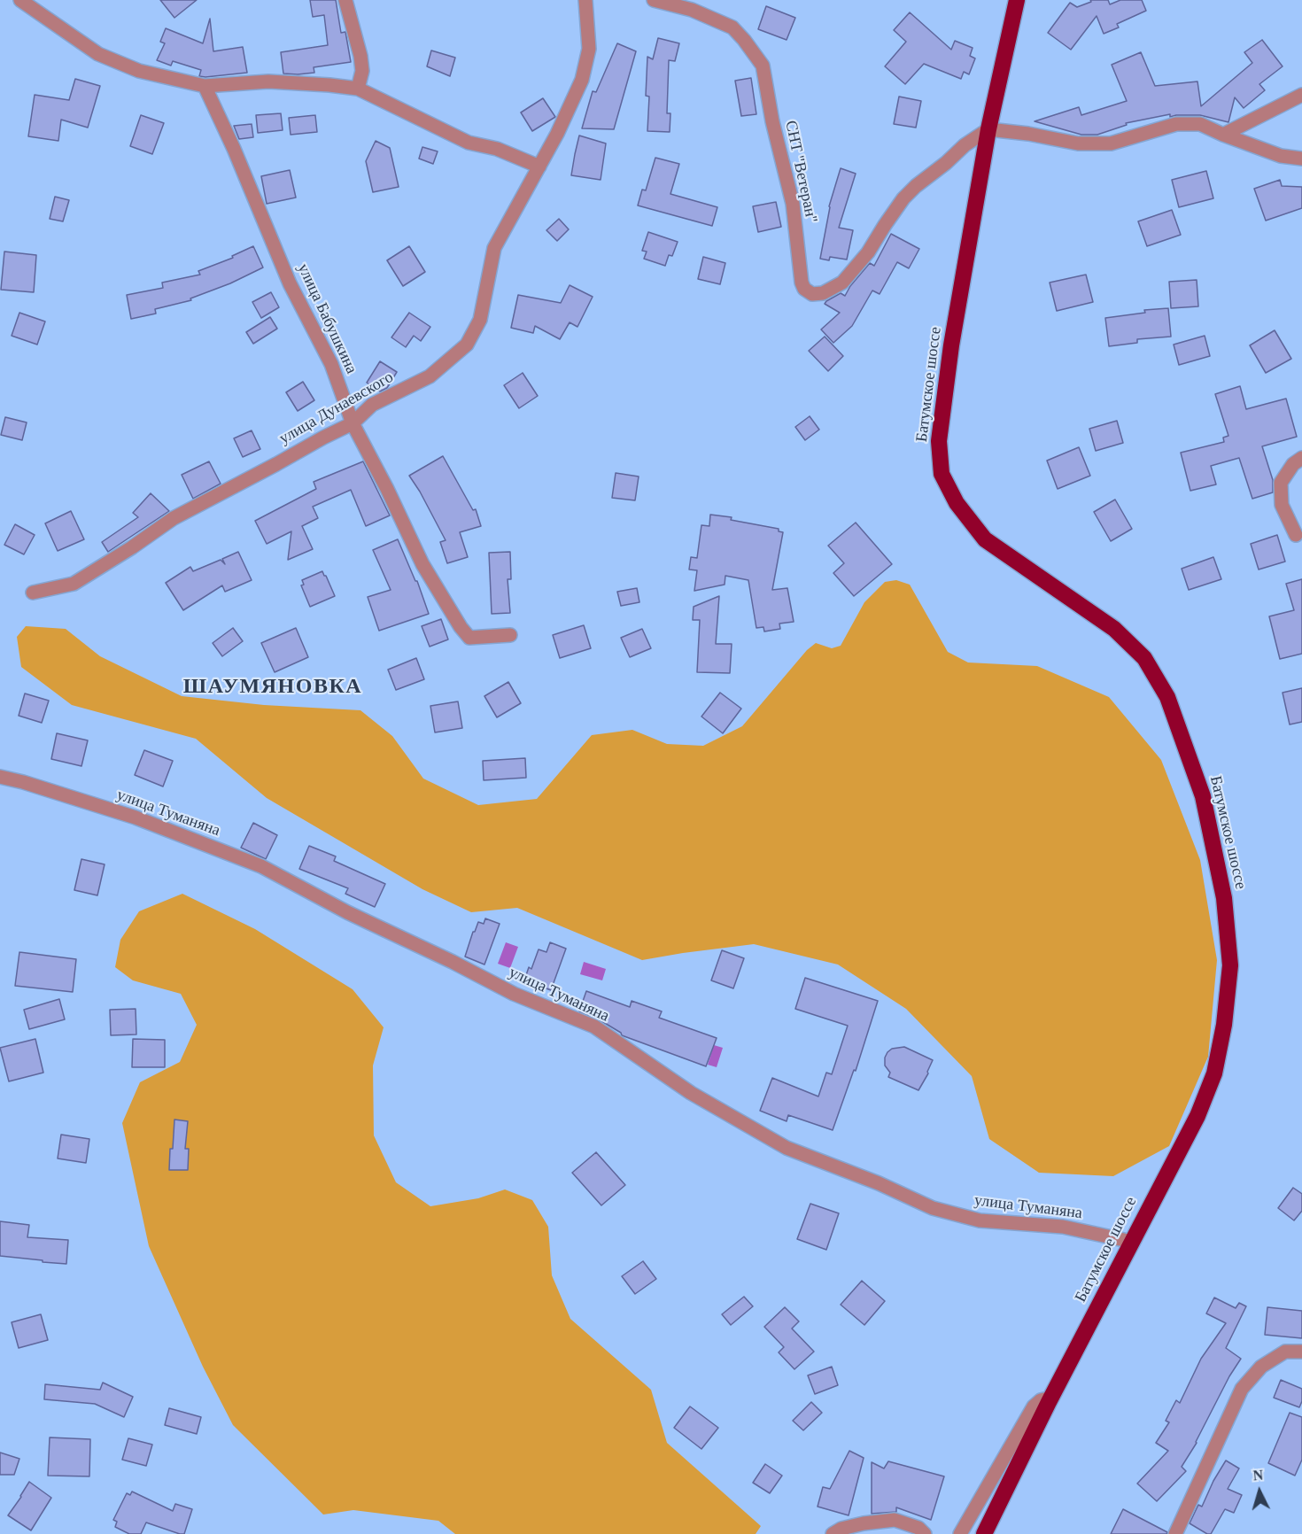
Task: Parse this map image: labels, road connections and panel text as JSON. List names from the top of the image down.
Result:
{
  "streets": {
    "highway": ["Батумское шоссе"],
    "street": [
      "СНТ \"Ветеран\"",
      "улица Бабушкина",
      "улица Дунаевского",
      "улица Туманяна"
    ]
  },
  "crossings": [
    ["СНТ \"Ветеран\"", "Батумское шоссе"],
    ["улица Бабушкина", "улица Дунаевского"],
    ["Батумское шоссе", "улица Туманяна"]
  ],
  "districts": ["ШАУМЯНОВКА"],
  "north": "top"
}
